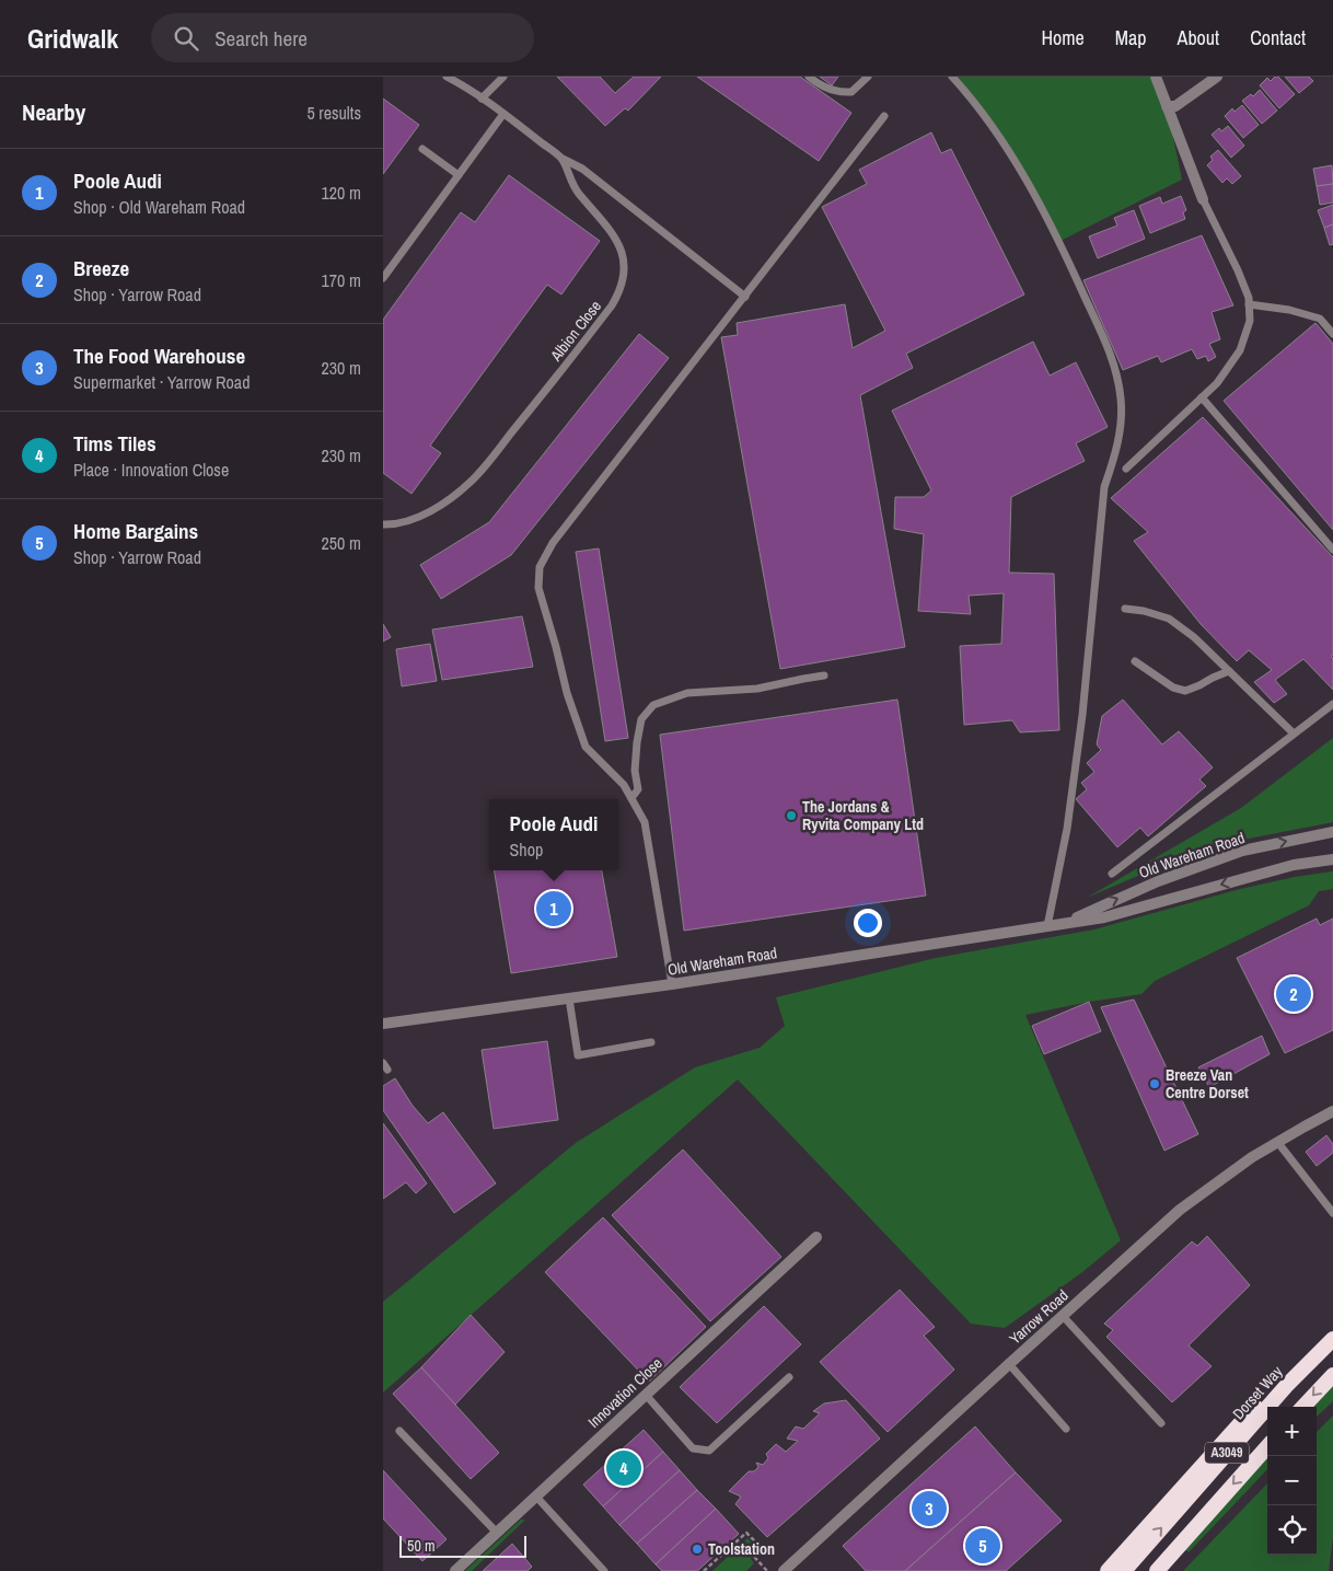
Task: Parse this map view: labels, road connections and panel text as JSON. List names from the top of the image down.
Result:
{
  "streets": {
    "highway": ["Dorset Way", "A3049"],
    "street": ["Old Wareham Road", "Yarrow Road", "Innovation Close"],
    "lane": ["Albion Close"]
  },
  "places": ["The Jordans & Ryvita Company Ltd", "Breeze Van Centre Dorset", "Toolstation"],
  "scale_bar": "50 m",
  "page": {
    "header": "Gridwalk",
    "search": "Search here",
    "nav": [
      "Home",
      "Map",
      "About",
      "Contact"
    ],
    "heading": ["Nearby", "5 results"],
    "list": [
      {
        "mark": "1",
        "name": "Poole Audi",
        "note": "Shop · Old Wareham Road",
        "value": "120 m"
      },
      {
        "mark": "2",
        "name": "Breeze",
        "note": "Shop · Yarrow Road",
        "value": "170 m"
      },
      {
        "mark": "3",
        "name": "The Food Warehouse",
        "note": "Supermarket · Yarrow Road",
        "value": "230 m"
      },
      {
        "mark": "4",
        "name": "Tims Tiles",
        "note": "Place · Innovation Close",
        "value": "230 m"
      },
      {
        "mark": "5",
        "name": "Home Bargains",
        "note": "Shop · Yarrow Road",
        "value": "250 m"
      }
    ],
    "popup": ["Poole Audi", "Shop"],
    "pins": [
      "1",
      "2",
      "4",
      "3",
      "5"
    ],
    "map_buttons": ["+", "−"],
    "scale": "50 m"
  }
}
